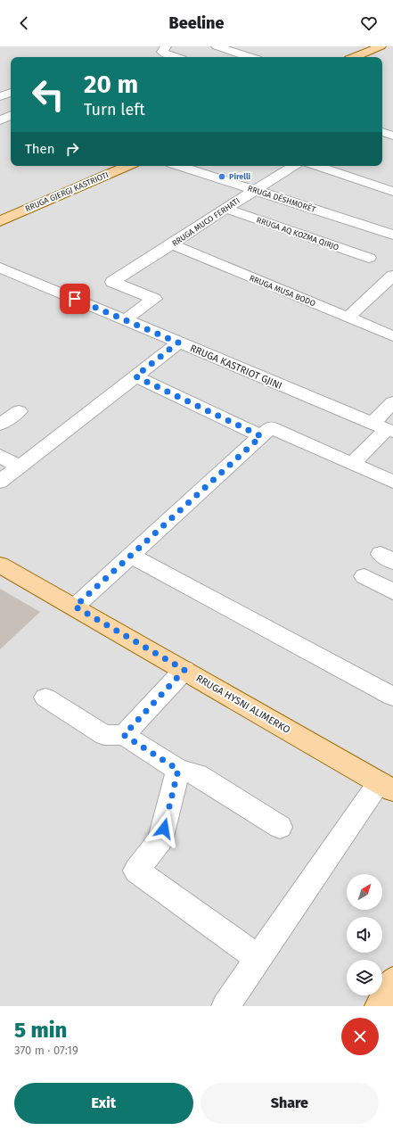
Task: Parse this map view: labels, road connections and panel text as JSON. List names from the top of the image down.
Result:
{
  "streets": {
    "main road": ["RRUGA GJERGJ KASTRIOTI", "RRUGA HYSNI ALIMERKO"],
    "street": [
      "RRUGA DËSHMORËT",
      "RRUGA MUCO FERHATI",
      "RRUGA AQ KOZMA QIRJO",
      "RRUGA MUSA BODO",
      "RRUGA KASTRIOT GJINI"
    ]
  },
  "crossings": [
    ["RRUGA DËSHMORËT", "RRUGA MUCO FERHATI"],
    ["RRUGA MUCO FERHATI", "RRUGA AQ KOZMA QIRJO"],
    ["RRUGA MUCO FERHATI", "RRUGA MUSA BODO"],
    ["RRUGA MUCO FERHATI", "RRUGA KASTRIOT GJINI"]
  ],
  "places": ["Pirelli"],
  "north": "top right",
  "page": {
    "header": "Beeline",
    "turn": ["20 m", "Turn left"],
    "then": "Then",
    "heading": ["5 min", "370 m · 07:19"],
    "buttons": ["Exit", "Share"]
  }
}
